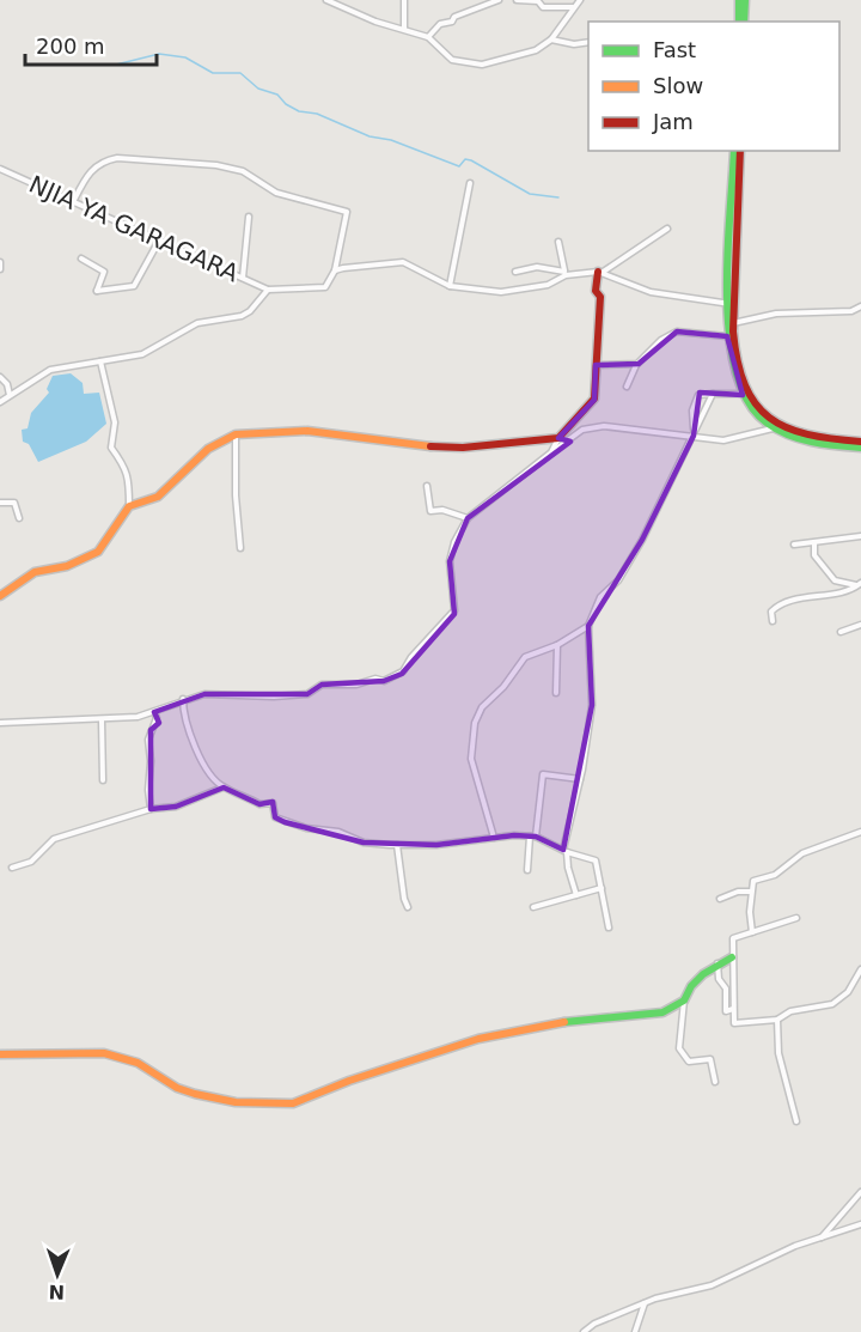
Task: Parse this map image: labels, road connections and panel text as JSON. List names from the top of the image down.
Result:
{
  "streets": {
    "street": ["NJIA YA GARAGARA"]
  },
  "legend": ["Fast", "Slow", "Jam"],
  "scale_bar": "200 m",
  "north": "bottom"
}
